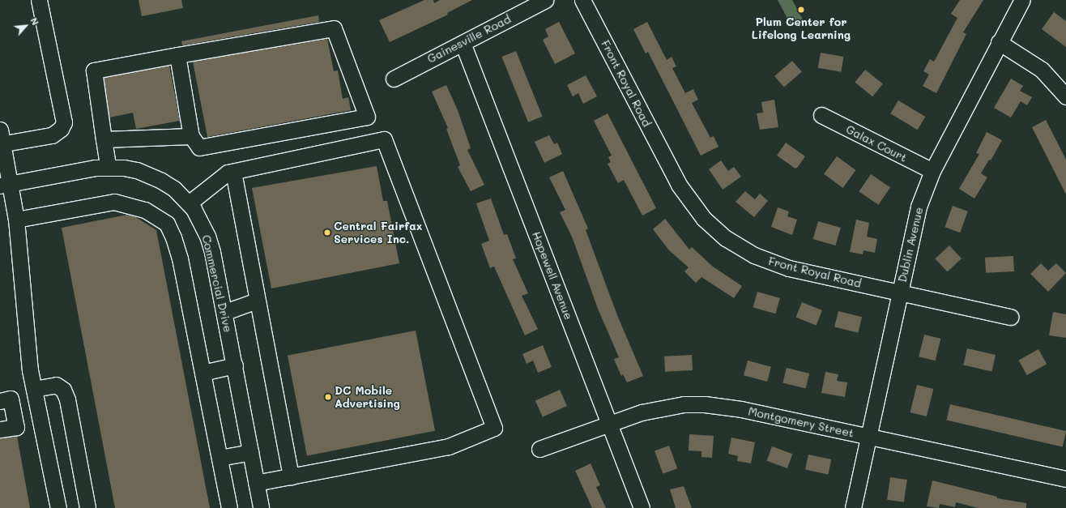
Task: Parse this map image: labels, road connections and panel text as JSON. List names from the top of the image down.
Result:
{
  "streets": {
    "street": [
      "Gainesville Road",
      "Front Royal Road",
      "Galax Court",
      "Dublin Avenue",
      "Hopewell Avenue",
      "Commercial Drive",
      "Montgomery Street"
    ]
  },
  "crossings": [
    ["Gainesville Road", "Hopewell Avenue"],
    ["Front Royal Road", "Dublin Avenue"],
    ["Galax Court", "Dublin Avenue"],
    ["Dublin Avenue", "Montgomery Street"],
    ["Hopewell Avenue", "Montgomery Street"]
  ],
  "places": ["Plum Center for Lifelong Learning", "Central Fairfax Services Inc.", "DC Mobile Advertising"],
  "north": "top right"
}
